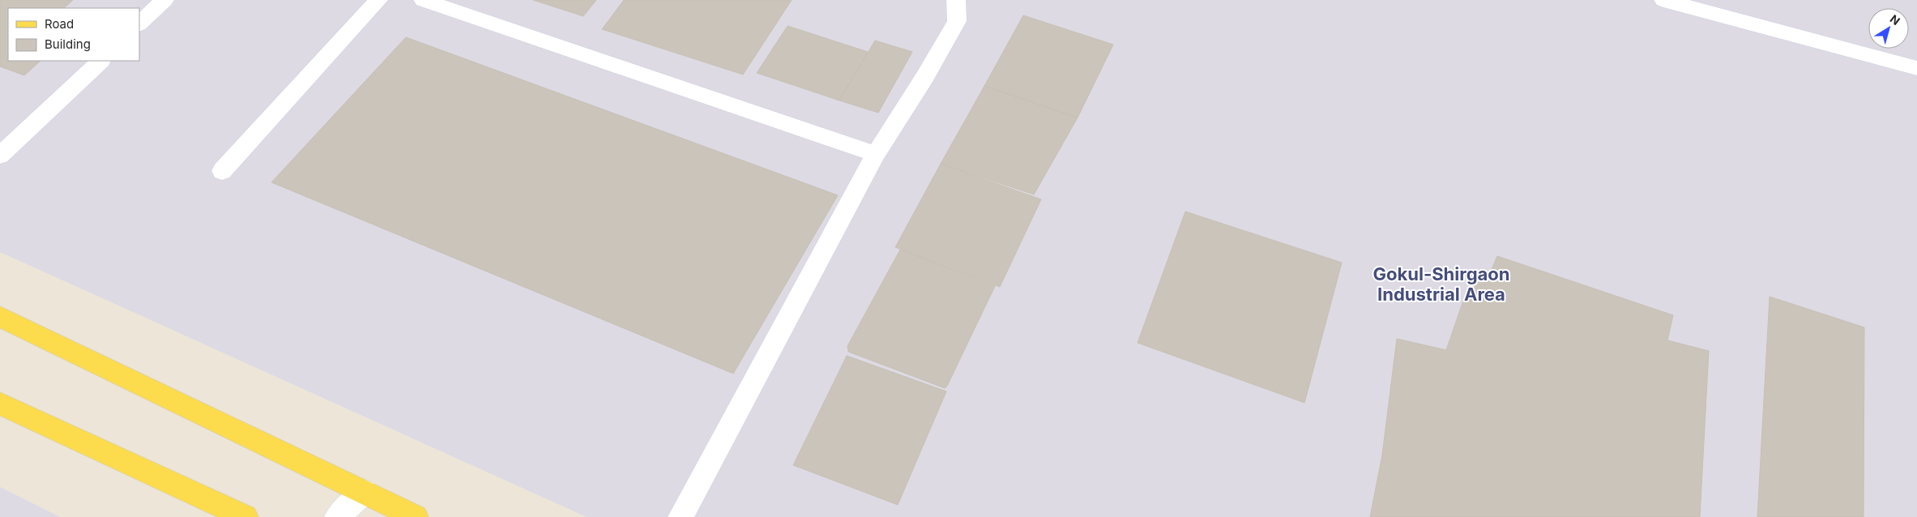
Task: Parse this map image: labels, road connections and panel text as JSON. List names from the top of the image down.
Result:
{
  "districts": ["Gokul-Shirgaon Industrial Area"],
  "legend": ["Road", "Building"],
  "north": "top right"
}
